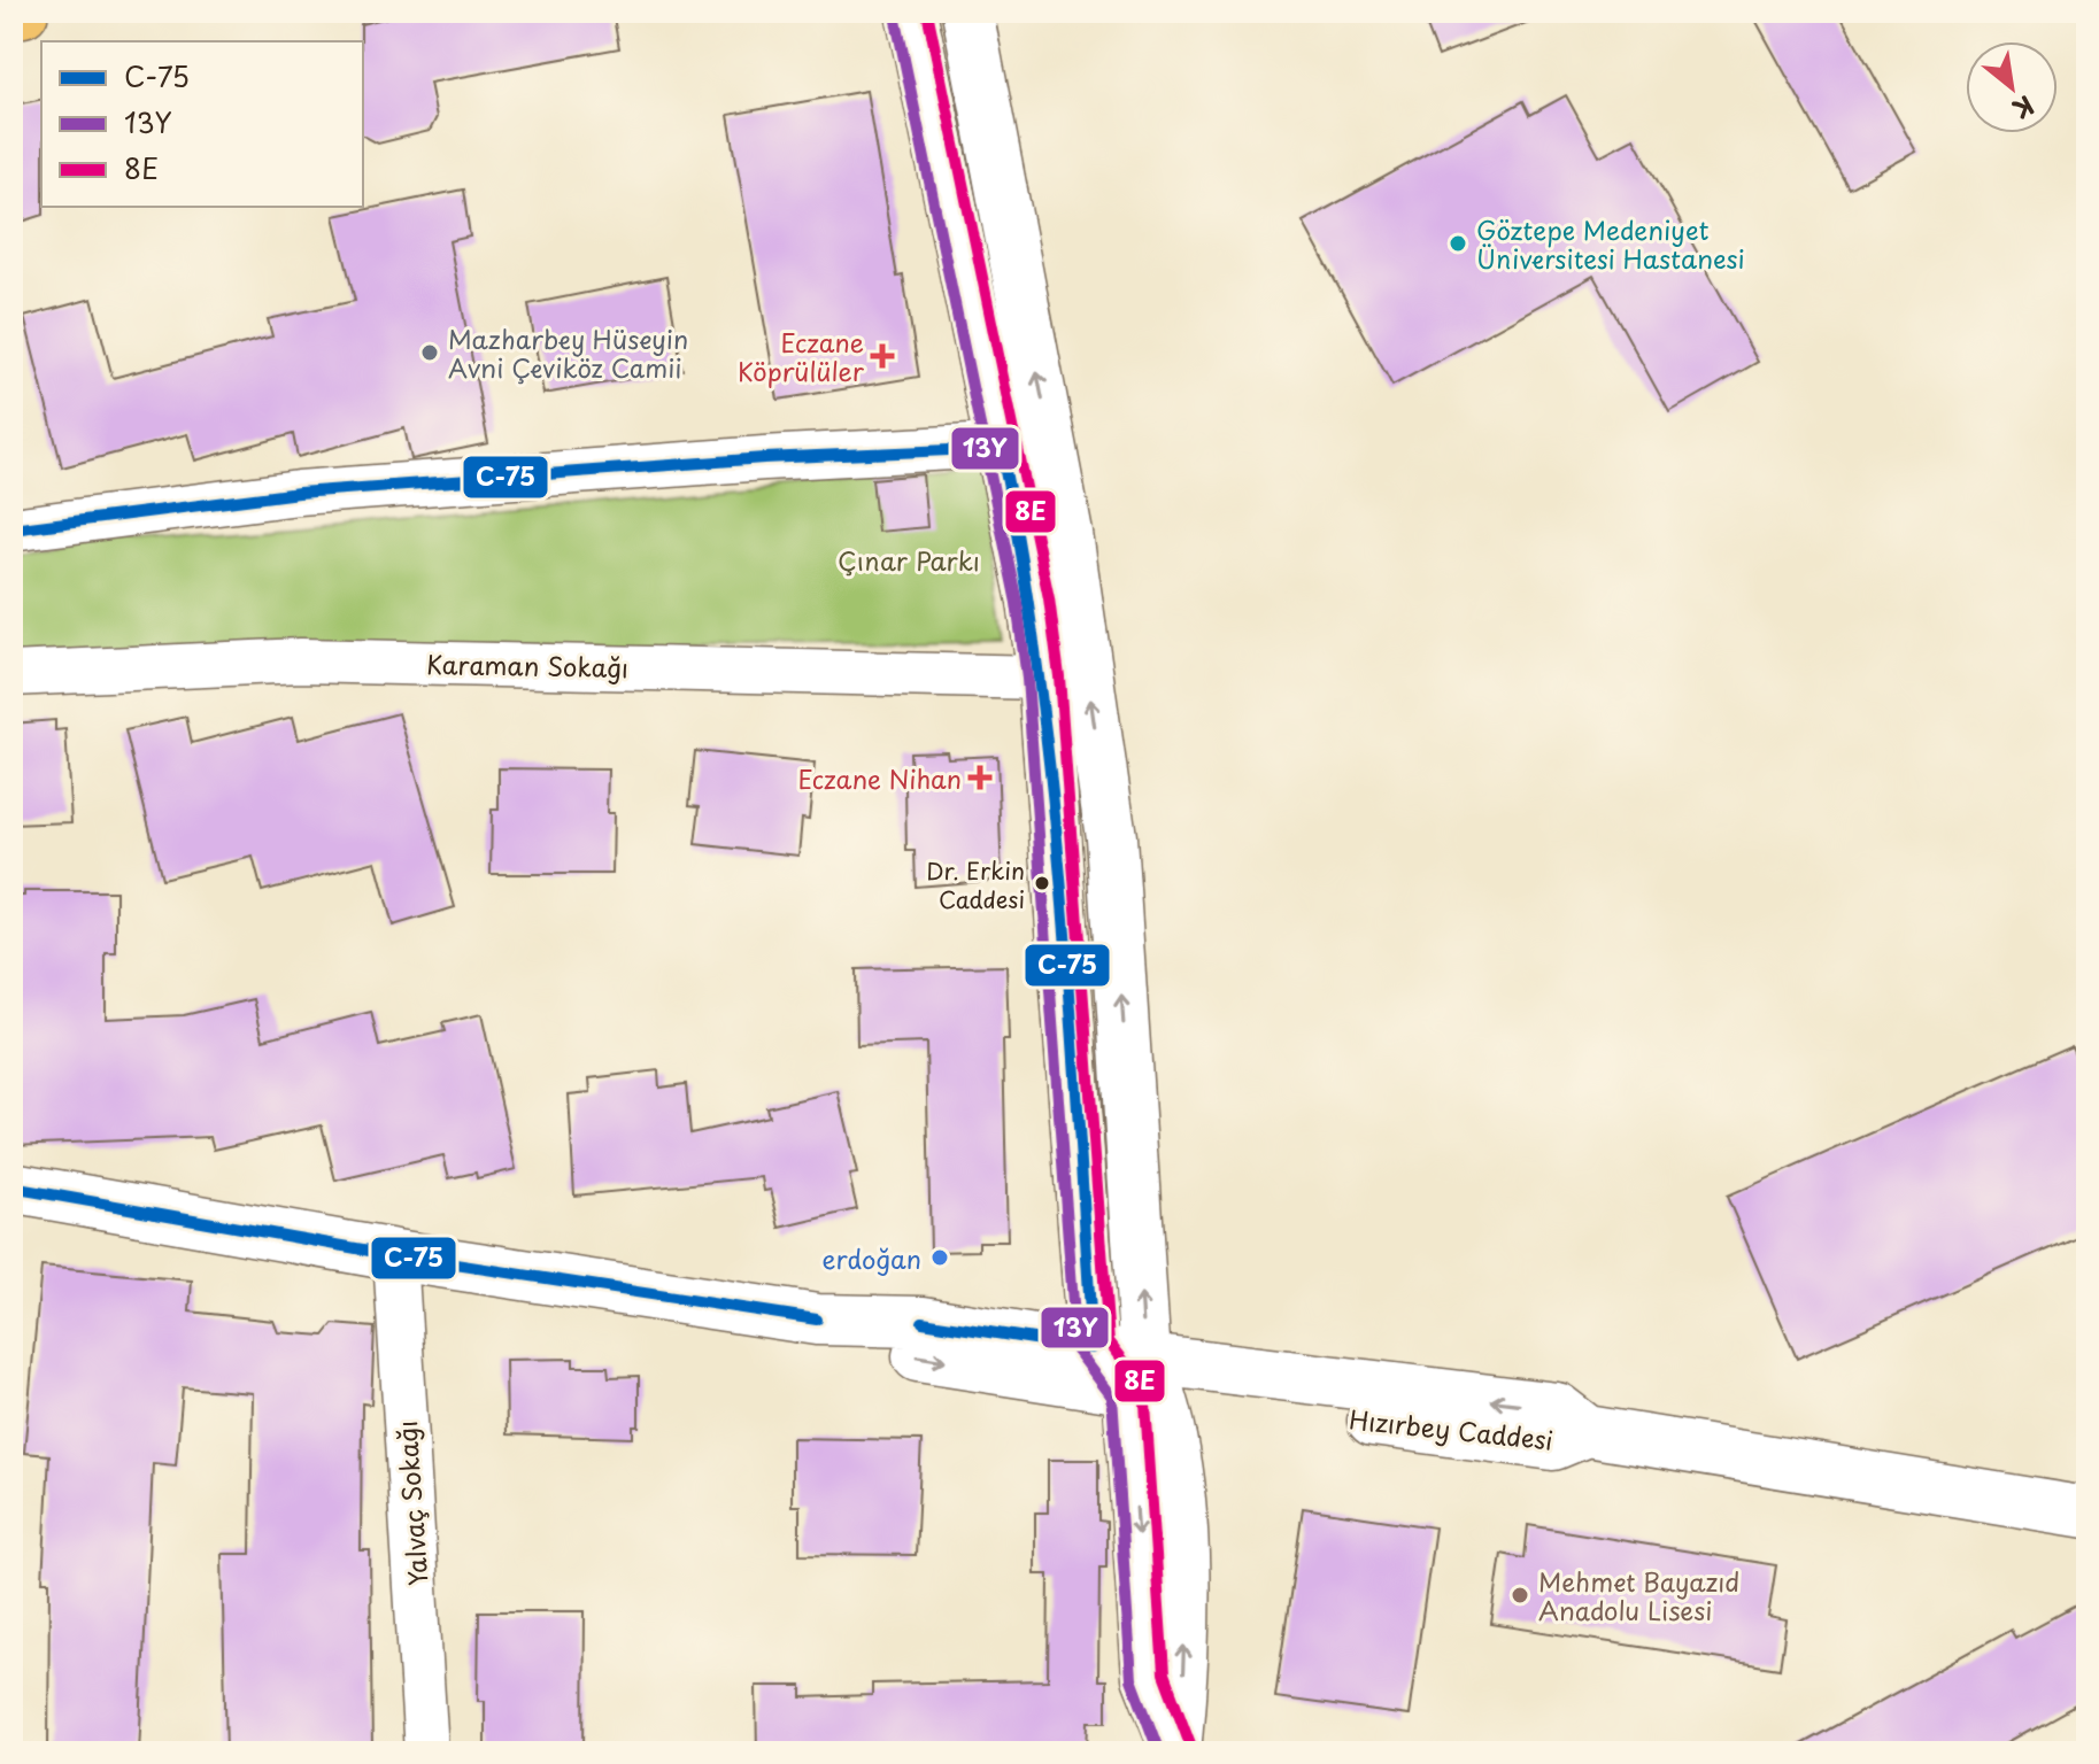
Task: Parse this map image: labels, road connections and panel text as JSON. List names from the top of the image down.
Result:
{
  "streets": {
    "street": ["Karaman Sokağı", "Hızırbey Caddesi", "Yalvaç Sokağı"]
  },
  "crossings": [
    ["Hızırbey Caddesi", "Yalvaç Sokağı"]
  ],
  "parks": ["Çınar Parkı"],
  "places": {
    "other": [
      "Göztepe Medeniyet Üniversitesi Hastanesi",
      "Mazharbey Hüseyin Avni Çeviköz Camii",
      "Dr. Erkin Caddesi",
      "erdoğan",
      "Mehmet Bayazıd Anadolu Lisesi"
    ],
    "health": ["Eczane Köprülüler", "Eczane Nihan"]
  },
  "lines": ["transit line 8E", "transit line 13Y", "transit line C-75"],
  "legend": ["C-75", "13Y", "8E"],
  "north": "bottom right"
}
